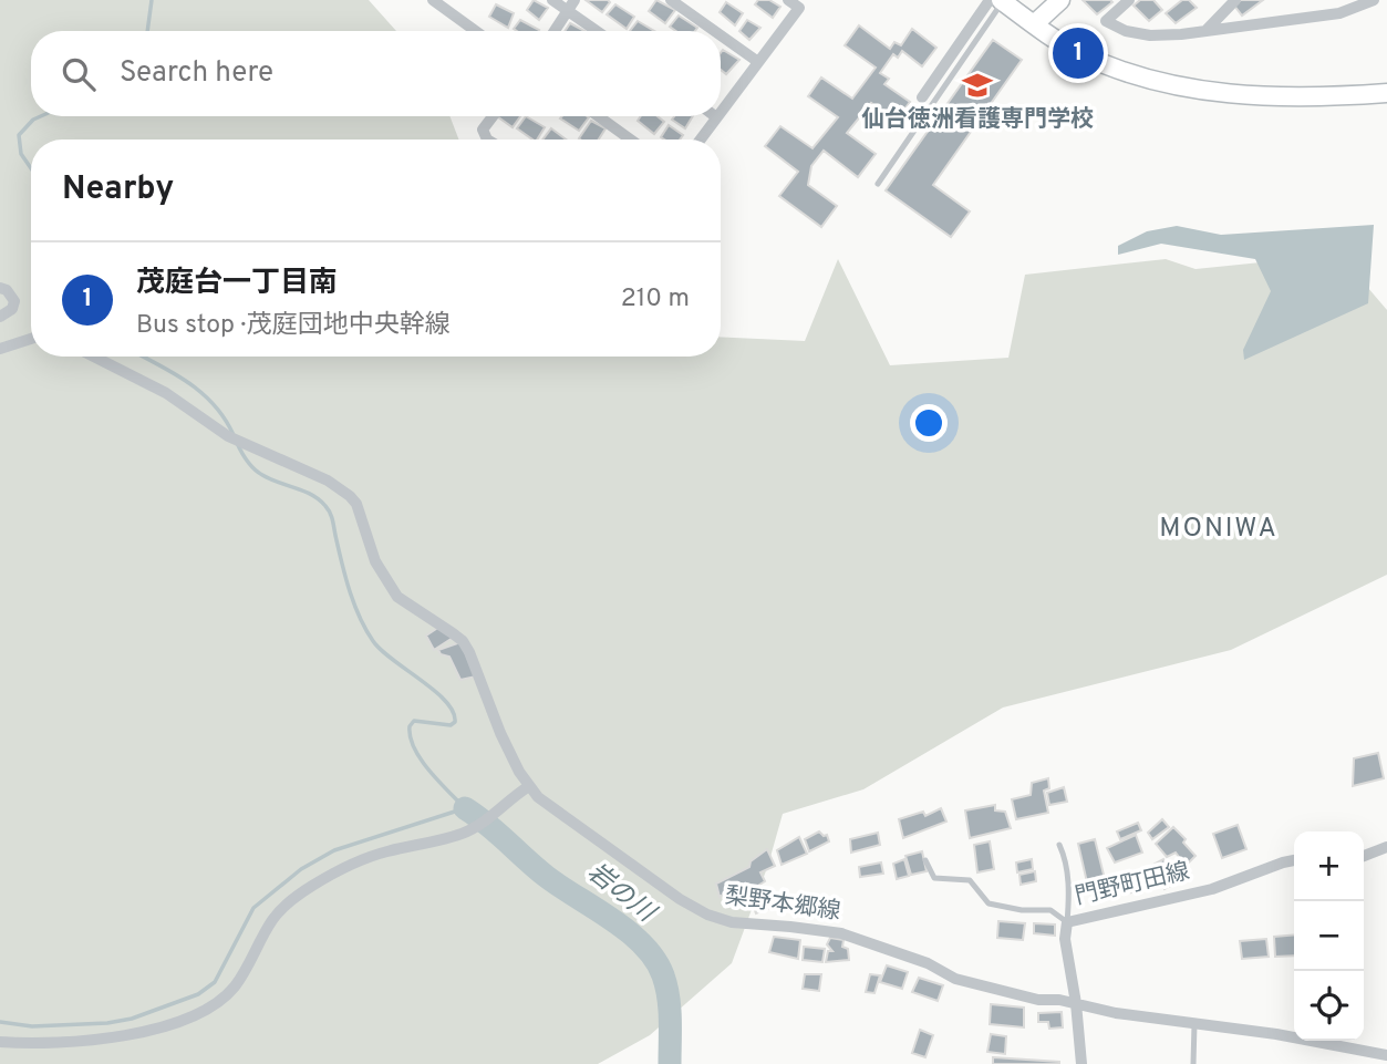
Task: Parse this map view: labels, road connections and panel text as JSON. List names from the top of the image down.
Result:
{
  "streets": {
    "street": ["門野町田線", "梨野本郷線"]
  },
  "crossings": [
    ["門野町田線", "梨野本郷線"]
  ],
  "districts": ["MONIWA"],
  "water": ["岩の川"],
  "places": {
    "school or university": ["仙台徳洲看護専門学校"]
  },
  "page": {
    "pins": "1",
    "search": "Search here",
    "heading": "Nearby",
    "list": [
      {
        "mark": "1",
        "name": "茂庭台一丁目南",
        "note": "Bus stop · 茂庭団地中央幹線",
        "value": "210 m"
      }
    ],
    "map_buttons": ["+", "−"]
  }
}
